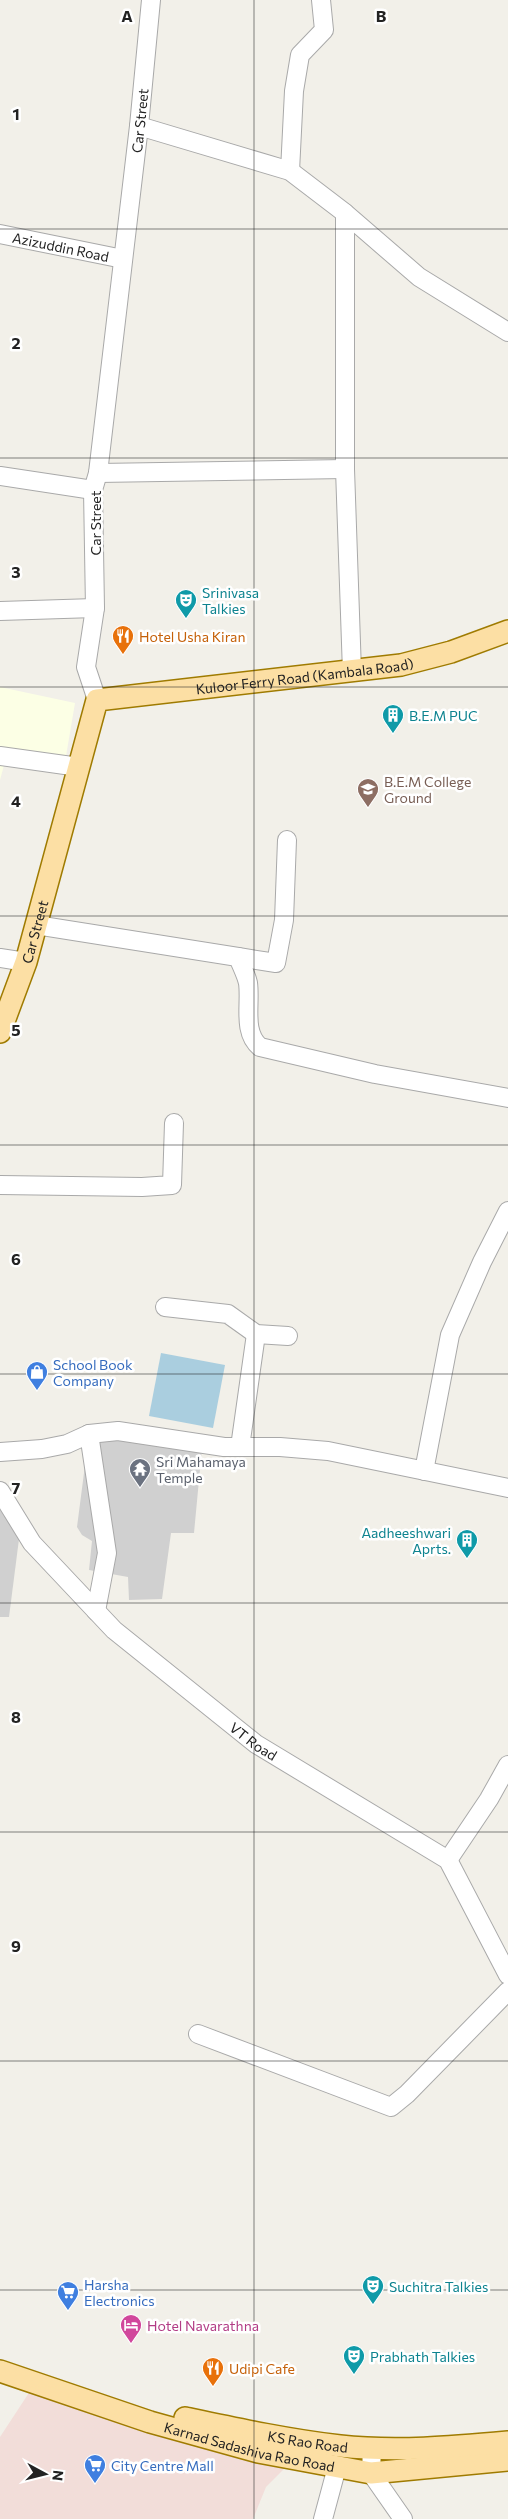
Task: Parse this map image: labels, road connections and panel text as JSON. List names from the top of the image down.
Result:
{
  "streets": {
    "main road": [
      "Car Street",
      "Kuloor Ferry Road (Kambala Road)",
      "KS Rao Road",
      "Karnad Sadashiva Rao Road"
    ],
    "street": ["Azizuddin Road", "VT Road"]
  },
  "crossings": [
    ["Car Street", "Azizuddin Road"],
    ["Car Street", "Kuloor Ferry Road (Kambala Road)"]
  ],
  "places": {
    "theatre": ["Srinivasa Talkies", "Suchitra Talkies", "Prabhath Talkies"],
    "restaurant": ["Hotel Usha Kiran", "Udipi Cafe"],
    "building": ["B.E.M PUC", "Aadheeshwari Aprts."],
    "school or university": ["B.E.M College Ground"],
    "shop": ["School Book Company"],
    "temple": ["Sri Mahamaya Temple"],
    "supermarket": ["Harsha Electronics", "City Centre Mall"],
    "hotel": ["Hotel Navarathna"]
  },
  "north": "right",
  "grid": {
    "columns": ["A", "B"],
    "rows": [
      "1",
      "2",
      "3",
      "4",
      "5",
      "6",
      "7",
      "8",
      "9"
    ]
  }
}
